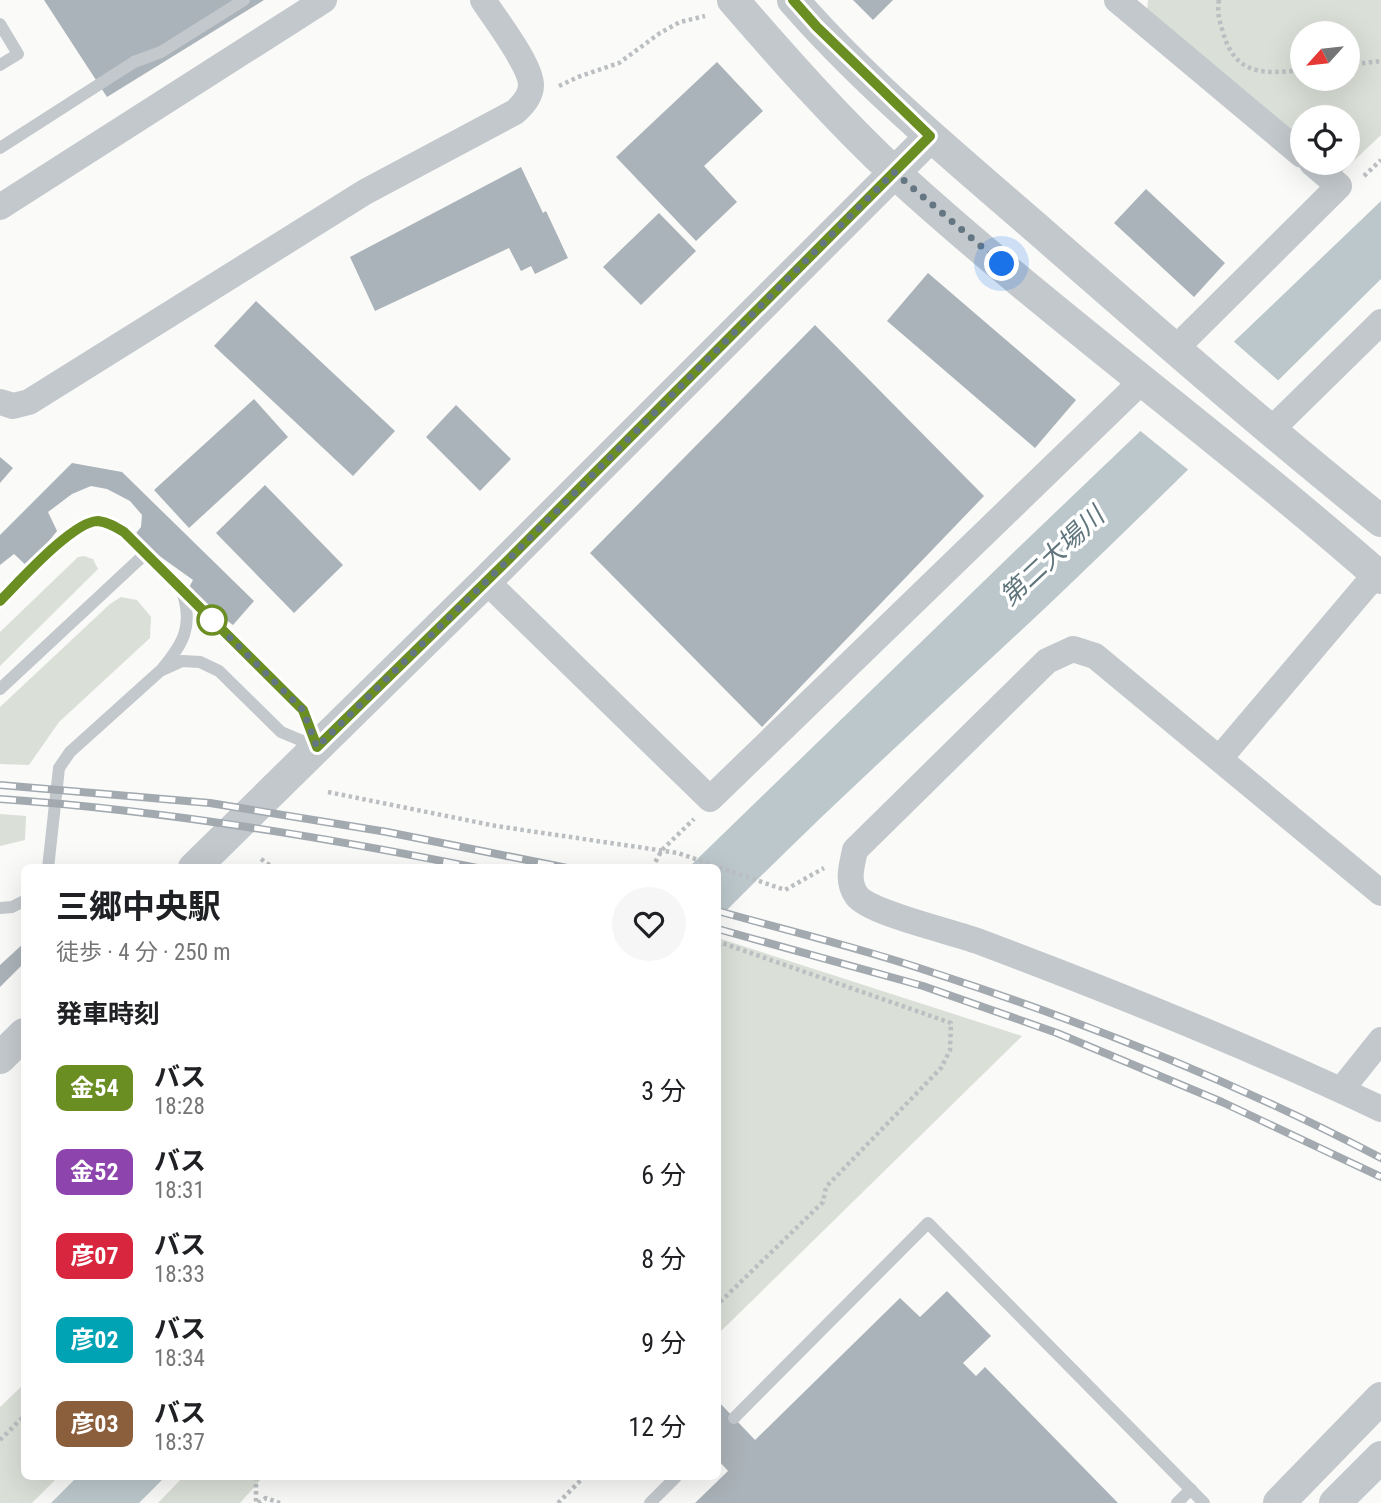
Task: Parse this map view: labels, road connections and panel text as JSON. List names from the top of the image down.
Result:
{
  "water": ["第二大場川"],
  "lines": ["bus line 金54"],
  "north": "bottom left",
  "page": {
    "heading": [
      ["三郷中央駅", "徒歩 · 4 分 · 250 m"],
      "発車時刻"
    ],
    "list": [
      {
        "mark": "金54",
        "name": "バス",
        "note": "18:28",
        "value": "3 分"
      },
      {
        "mark": "金52",
        "name": "バス",
        "note": "18:31",
        "value": "6 分"
      },
      {
        "mark": "彦07",
        "name": "バス",
        "note": "18:33",
        "value": "8 分"
      },
      {
        "mark": "彦02",
        "name": "バス",
        "note": "18:34",
        "value": "9 分"
      },
      {
        "mark": "彦03",
        "name": "バス",
        "note": "18:37",
        "value": "12 分"
      }
    ]
  }
}
